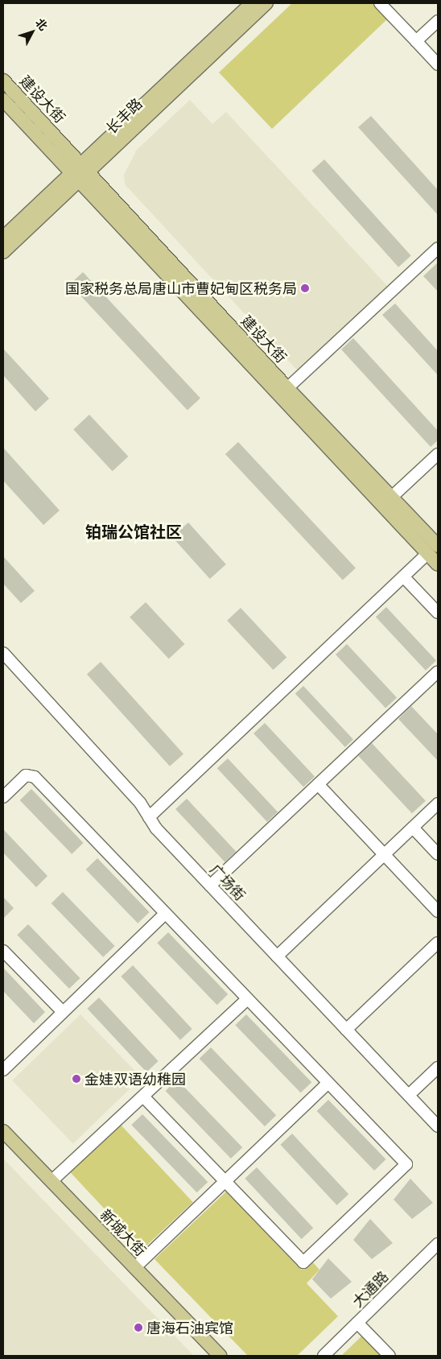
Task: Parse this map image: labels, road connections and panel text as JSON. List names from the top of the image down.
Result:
{
  "streets": {
    "main road": ["建设大街", "长丰路", "新城大街"],
    "street": ["广场街", "大通路"]
  },
  "crossings": [
    ["建设大街", "长丰路"]
  ],
  "districts": ["铂瑞公馆社区"],
  "places": ["国家税务总局唐山市曹妃甸区税务局", "金娃双语幼稚园", "唐海石油宾馆"],
  "north": "top right"
}
